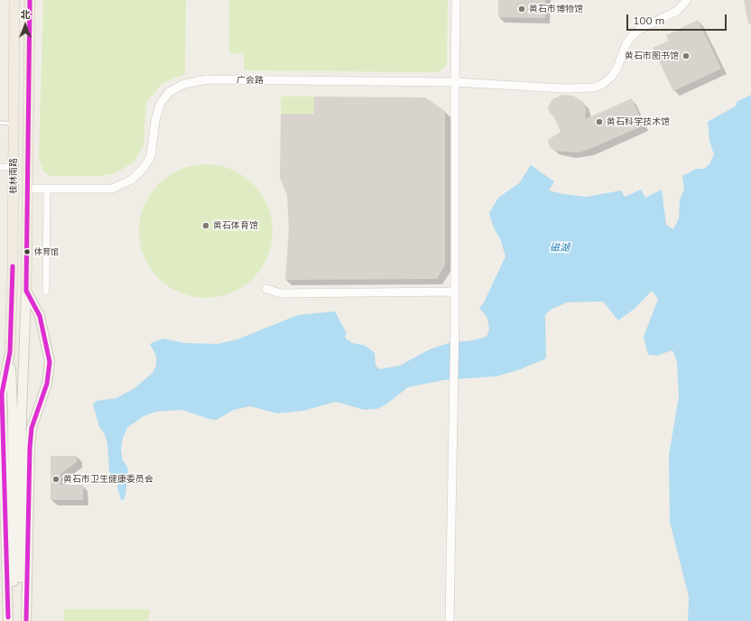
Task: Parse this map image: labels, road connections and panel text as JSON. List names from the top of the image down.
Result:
{
  "streets": {
    "main road": ["桂林南路"],
    "street": ["广会路"]
  },
  "crossings": [
    ["广会路", "桂林南路"]
  ],
  "water": ["磁湖"],
  "places": [
    "黄石市博物馆",
    "黄石市图书馆",
    "黄石科学技术馆",
    "黄石体育馆",
    "体育馆",
    "黄石市卫生健康委员会"
  ],
  "scale_bar": "100 m",
  "north": "top"
}
